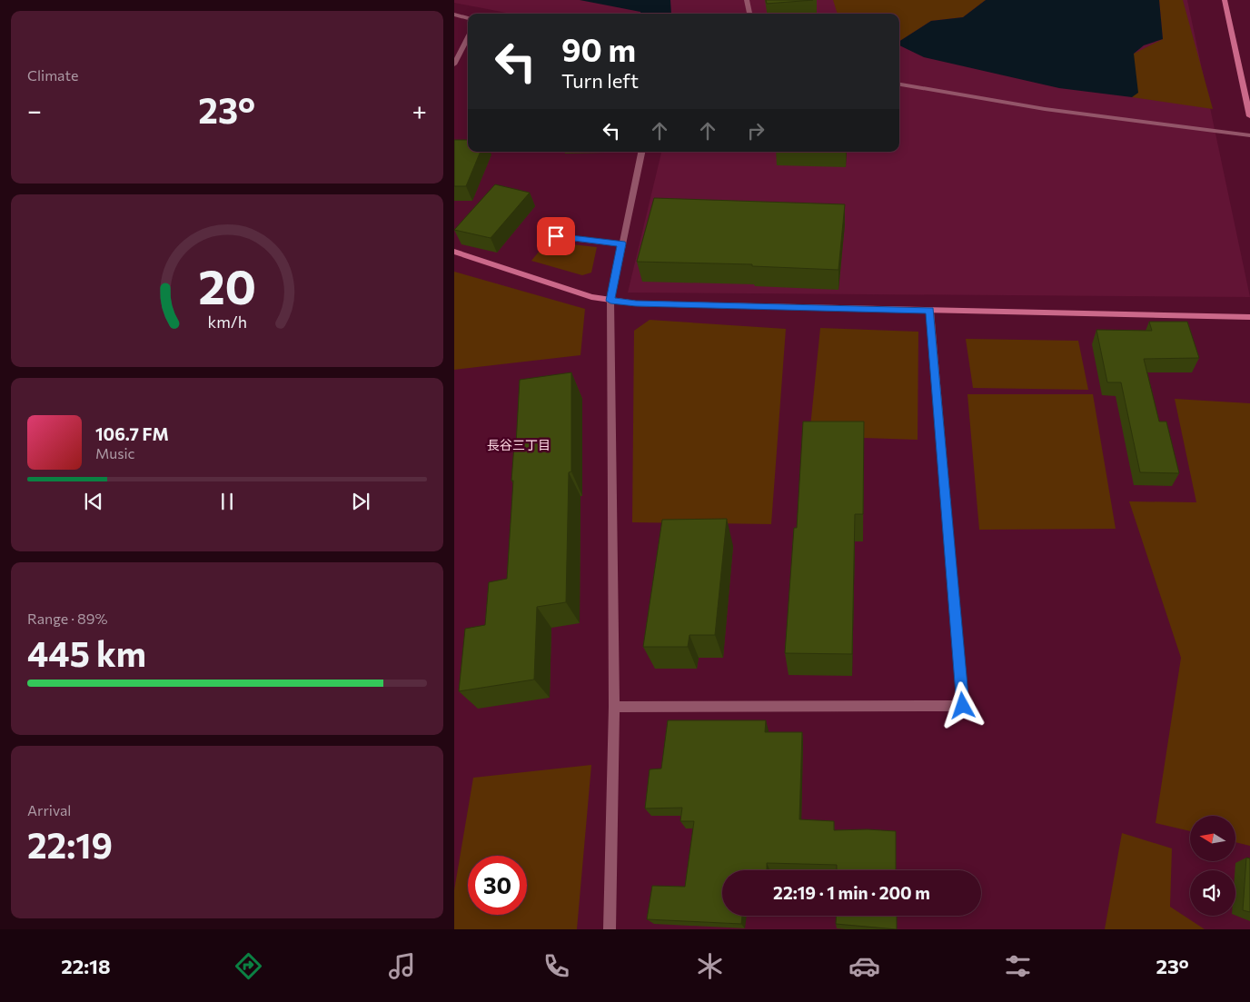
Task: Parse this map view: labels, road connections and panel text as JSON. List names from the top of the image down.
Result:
{
  "districts": ["長谷三丁目"],
  "north": "left",
  "page": {
    "tile": [
      "Climate",
      ["Range · 89%", "445 km"],
      ["Arrival", "22:19"]
    ],
    "turn": ["90 m", "Turn left"],
    "heat": ["−", "23°", "+"],
    "song": ["106.7 FM", "Music"],
    "limit": "30",
    "trip": "22:19 · 1 min · 200 m",
    "tabs": ["22:18", "23°"],
    "gauge": ["20", "km/h"]
  }
}
